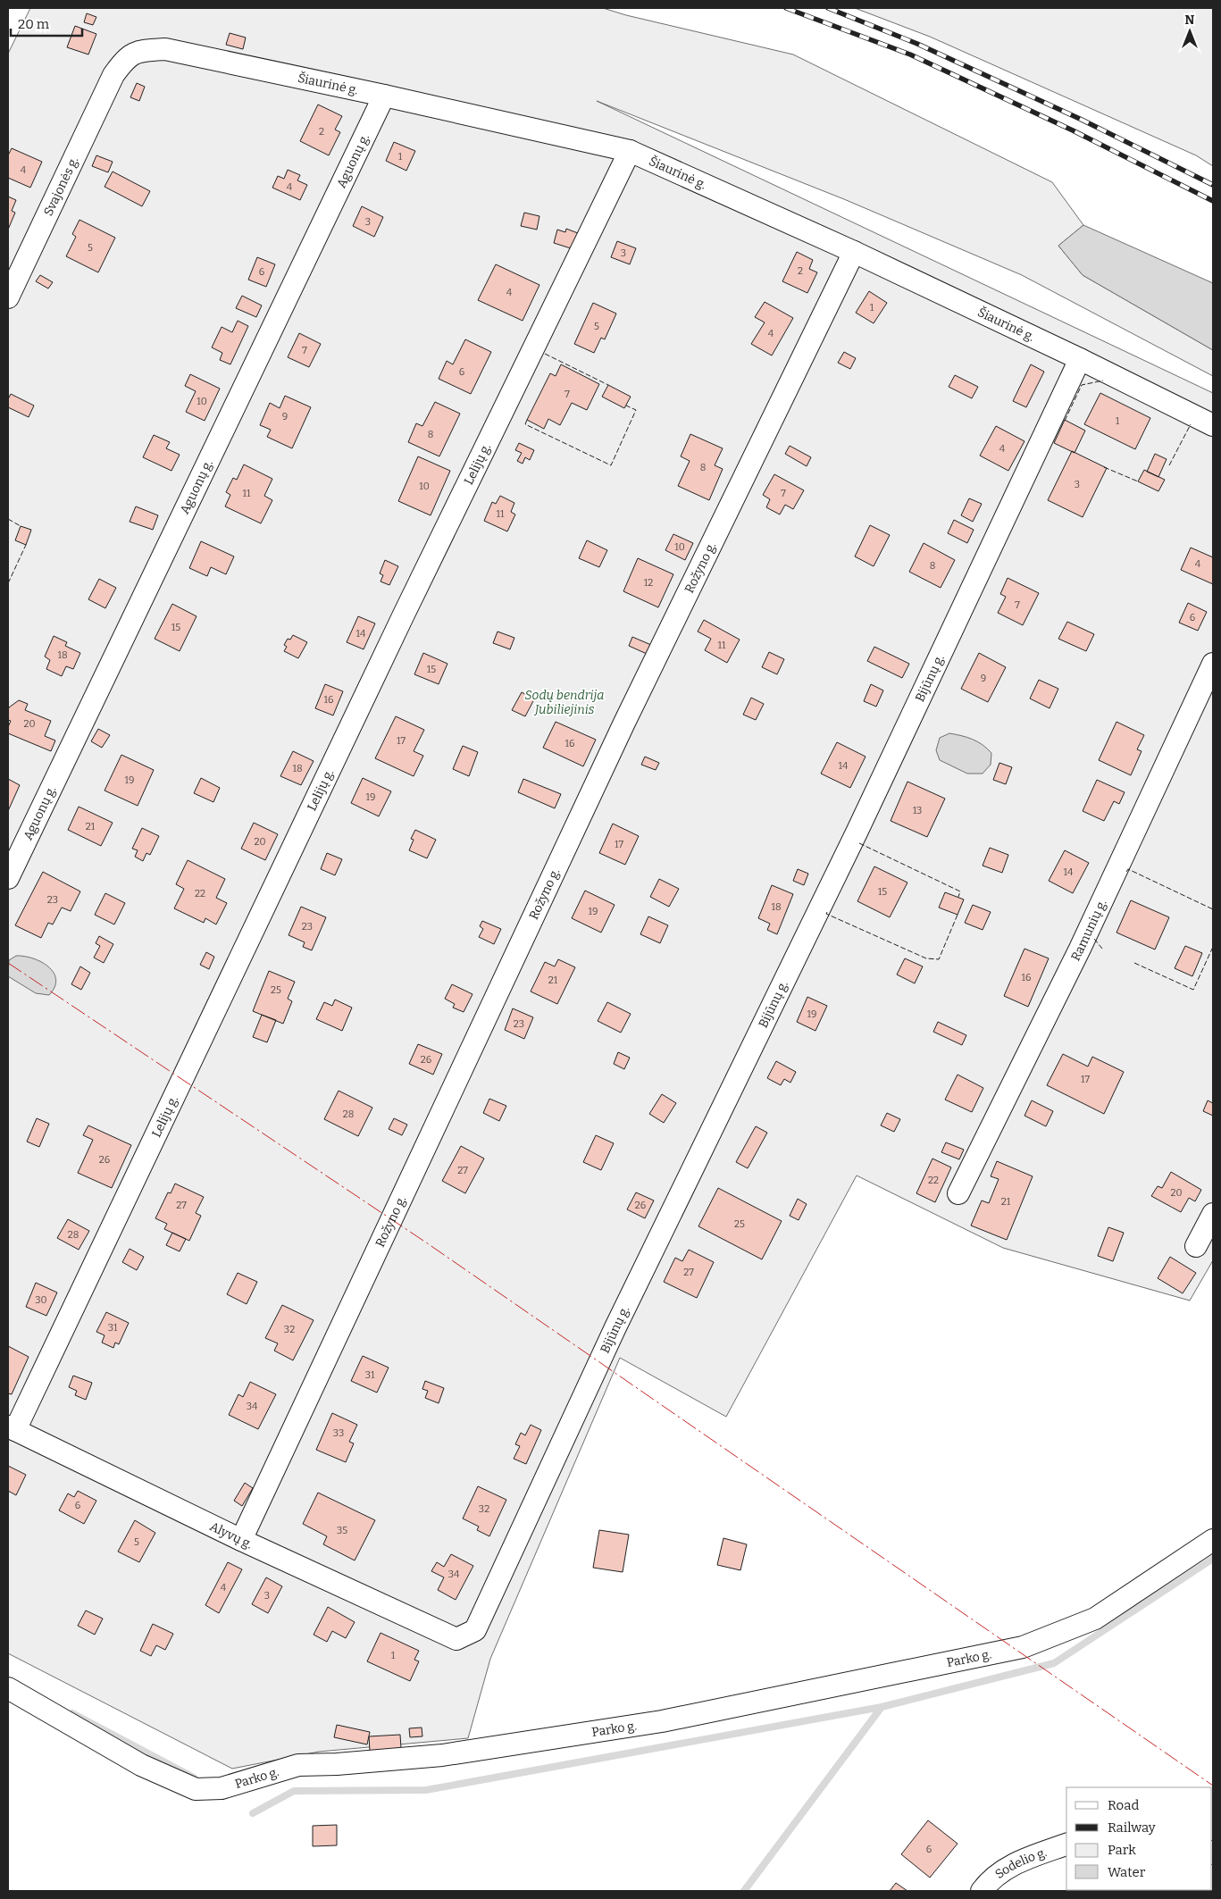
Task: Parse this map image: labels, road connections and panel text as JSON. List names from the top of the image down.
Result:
{
  "streets": {
    "street": [
      "Šiaurinė g.",
      "Aguonų g.",
      "Svajonės g.",
      "Lelijų g.",
      "Rožyno g.",
      "Bijūnų g.",
      "Ramunių g.",
      "Alyvų g.",
      "Parko g.",
      "Sodelio g."
    ]
  },
  "crossings": [
    ["Šiaurinė g.", "Aguonų g."],
    ["Šiaurinė g.", "Svajonės g."],
    ["Šiaurinė g.", "Lelijų g."],
    ["Šiaurinė g.", "Rožyno g."],
    ["Šiaurinė g.", "Bijūnų g."],
    ["Lelijų g.", "Alyvų g."],
    ["Rožyno g.", "Alyvų g."],
    ["Bijūnų g.", "Alyvų g."]
  ],
  "parks": ["Sodų bendrija Jubiliejinis"],
  "house_numbers": [
    "2",
    "1",
    "4",
    "4",
    "3",
    "5",
    "3",
    "2",
    "6",
    "4",
    "1",
    "5",
    "4",
    "7",
    "6",
    "7",
    "10",
    "9",
    "1",
    "8",
    "4",
    "8",
    "3",
    "10",
    "11",
    "7",
    "11",
    "10",
    "4",
    "8",
    "12",
    "7",
    "6",
    "15",
    "14",
    "11",
    "18",
    "15",
    "9",
    "16",
    "20",
    "17",
    "16",
    "14",
    "18",
    "19",
    "19",
    "13",
    "21",
    "20",
    "17",
    "14",
    "15",
    "22",
    "23",
    "18",
    "19",
    "23",
    "16",
    "21",
    "25",
    "19",
    "23",
    "26",
    "17",
    "28",
    "26",
    "27",
    "22",
    "20",
    "21",
    "27",
    "26",
    "25",
    "28",
    "27",
    "30",
    "31",
    "32",
    "31",
    "34",
    "33",
    "6",
    "32",
    "35",
    "5",
    "34",
    "4",
    "3",
    "1",
    "6"
  ],
  "legend": [
    "Road",
    "Railway",
    "Park",
    "Water"
  ],
  "scale_bar": "20 m",
  "north": "top"
}
